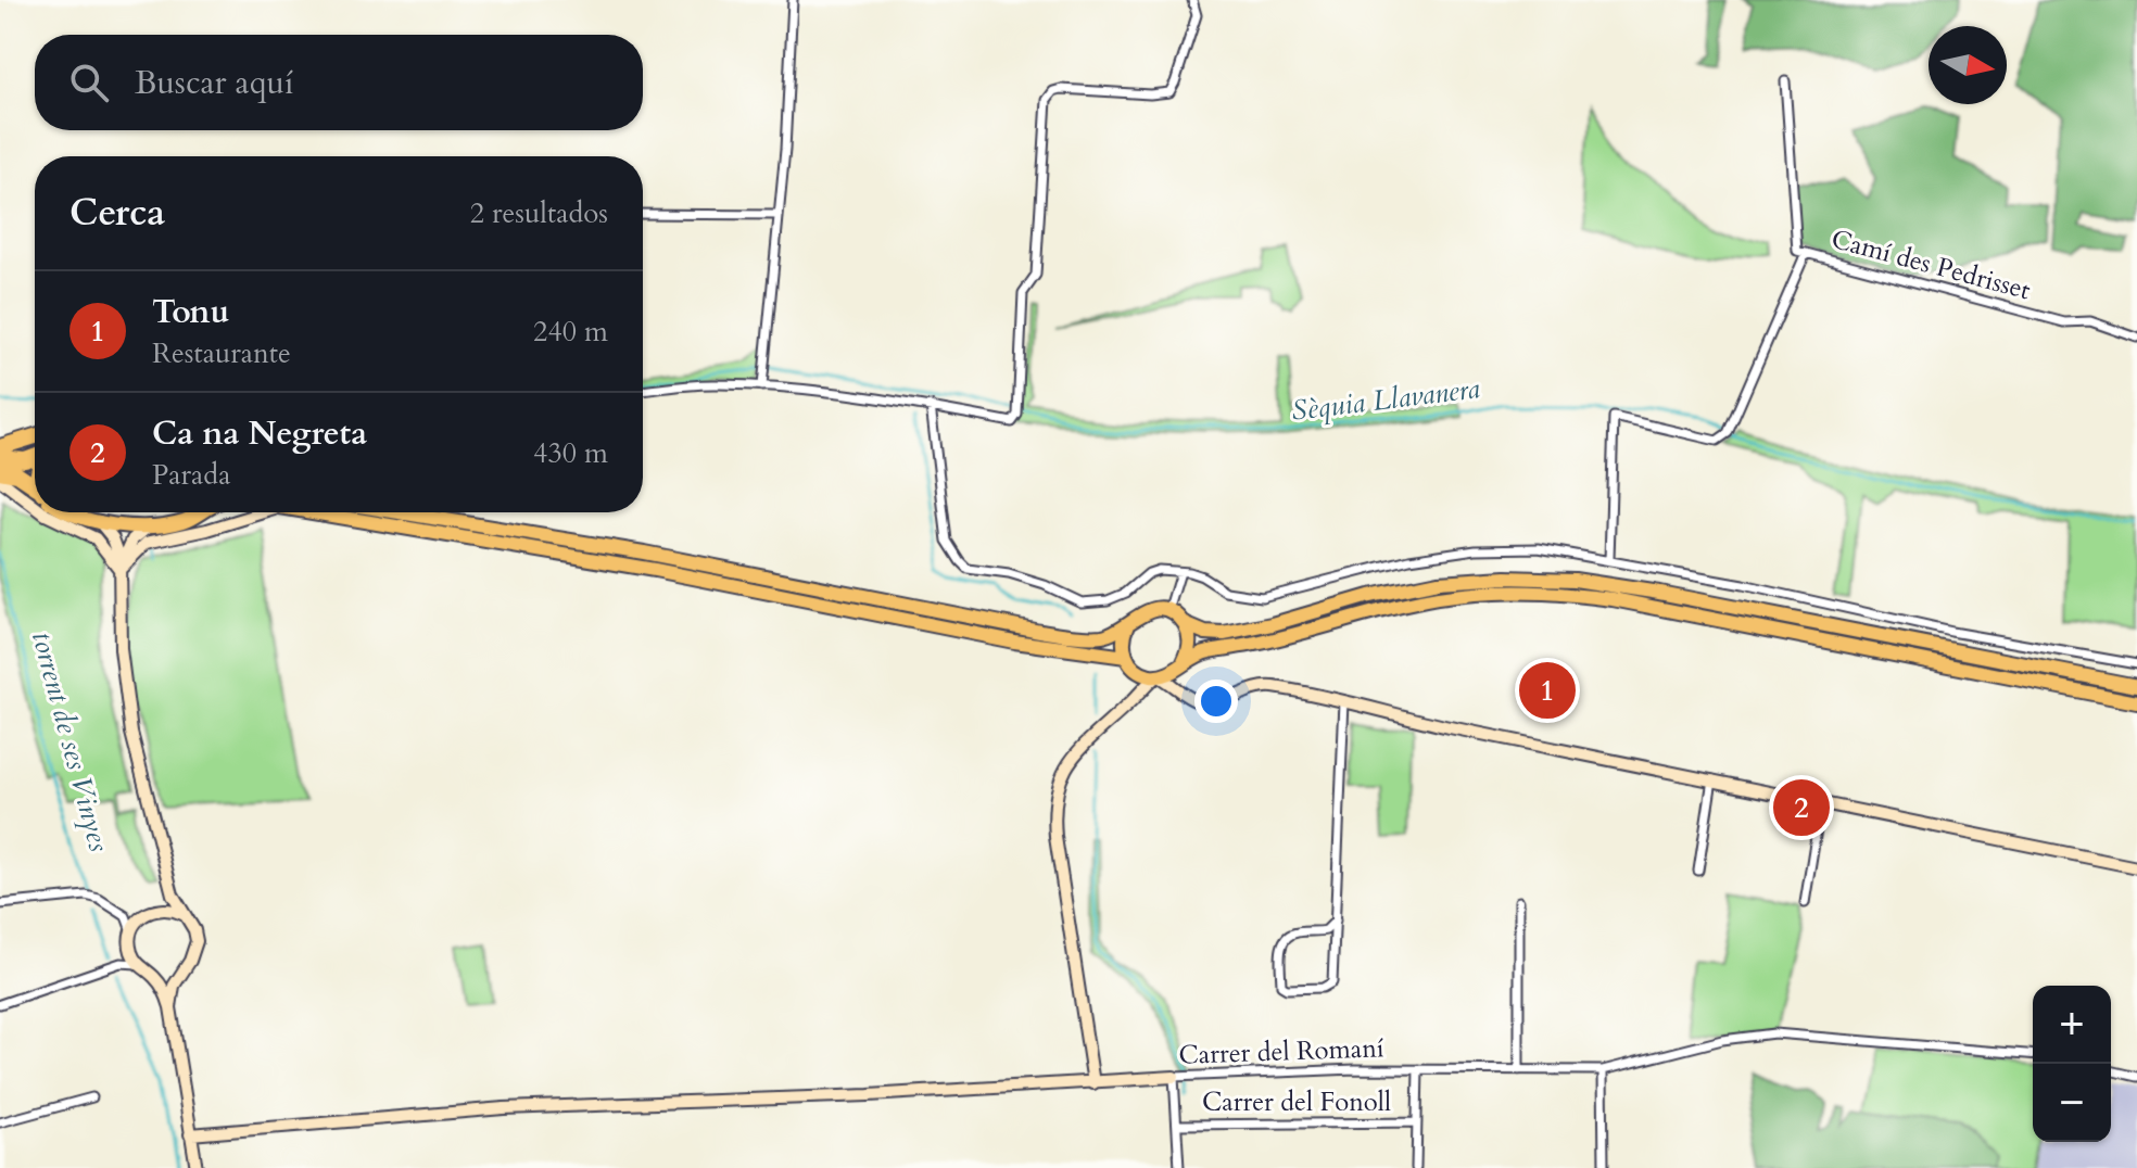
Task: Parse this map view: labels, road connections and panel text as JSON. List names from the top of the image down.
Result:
{
  "streets": {
    "street": ["Camí des Pedrisset", "Carrer del Romaní", "Carrer del Fonoll"]
  },
  "water": ["Sèquia Llavanera", "torrent de ses Vinyes"],
  "north": "right",
  "page": {
    "search": "Buscar aquí",
    "heading": ["Cerca", "2 resultados"],
    "list": [
      {
        "mark": "1",
        "name": "Tonu",
        "note": "Restaurante",
        "value": "240 m"
      },
      {
        "mark": "2",
        "name": "Ca na Negreta",
        "note": "Parada",
        "value": "430 m"
      }
    ],
    "pins": ["1", "2"],
    "map_buttons": ["+", "−"]
  }
}
